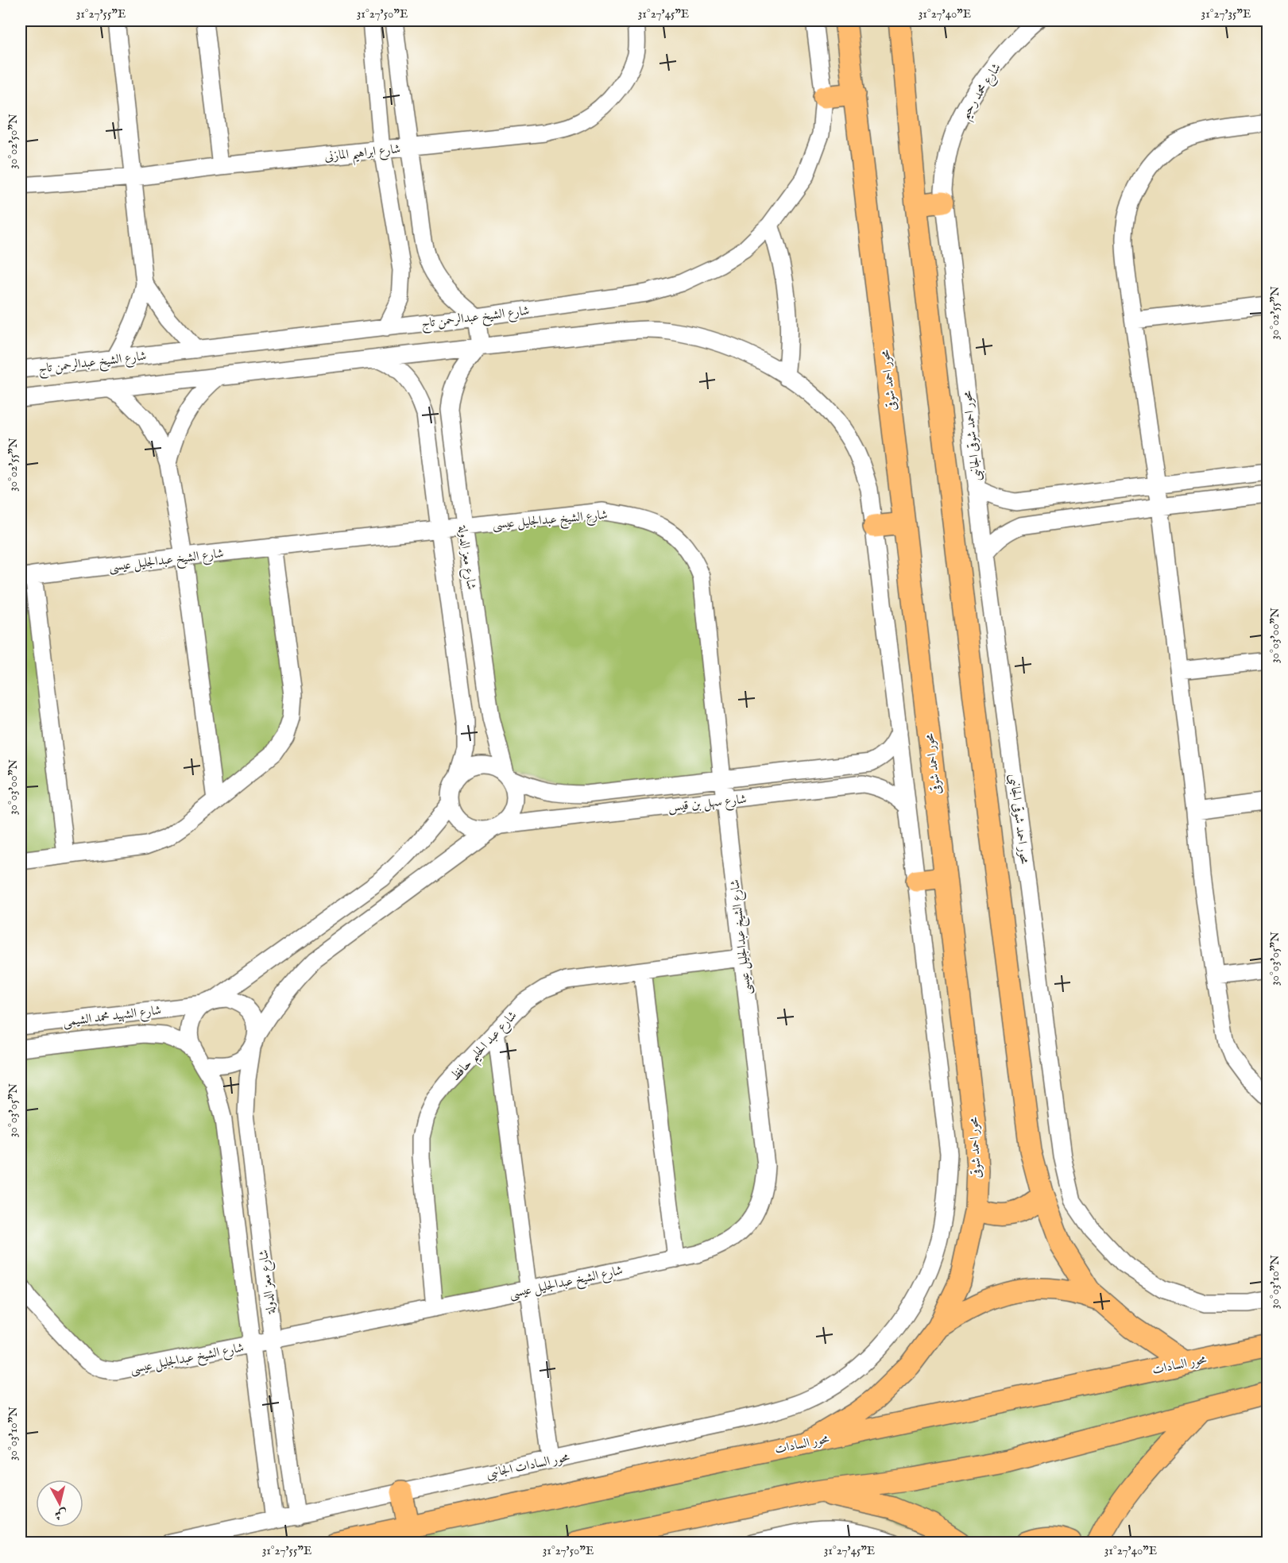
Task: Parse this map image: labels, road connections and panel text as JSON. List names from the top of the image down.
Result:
{
  "streets": {
    "main road": ["محور احمد شوقى", "محور السادات"],
    "street": [
      "شارع محمد رحيم",
      "شارع ابراهيم المازنى",
      "شارع الشيخ عبدالرحمن تاج",
      "محور احمد شوقى الجانبى",
      "شارع الشيخ عبدالجليل عيسى",
      "شارع معز الدولة",
      "شارع سهل بن قيس",
      "شارع الشهيد محمد الشيمى",
      "شارع عبد الحليم حافظ",
      "محور السادات الجانبى"
    ]
  },
  "crossings": [
    ["شارع محمد رحيم", "محور احمد شوقى الجانبى"],
    ["محور احمد شوقى", "محور السادات"],
    ["شارع الشيخ عبدالجليل عيسى", "شارع معز الدولة"],
    ["شارع الشيخ عبدالجليل عيسى", "شارع سهل بن قيس"],
    ["شارع الشيخ عبدالجليل عيسى", "شارع عبد الحليم حافظ"],
    ["شارع معز الدولة", "شارع سهل بن قيس"],
    ["شارع معز الدولة", "شارع الشهيد محمد الشيمى"],
    ["شارع معز الدولة", "محور السادات الجانبى"]
  ],
  "north": "bottom",
  "coordinates": [
    "31°27'55\"E",
    "31°27'50\"E",
    "31°27'45\"E",
    "31°27'40\"E",
    "31°27'35\"E",
    "30°02'50\"N",
    "30°02'55\"N",
    "30°03'00\"N",
    "30°03'05\"N",
    "30°03'10\"N"
  ]
}
